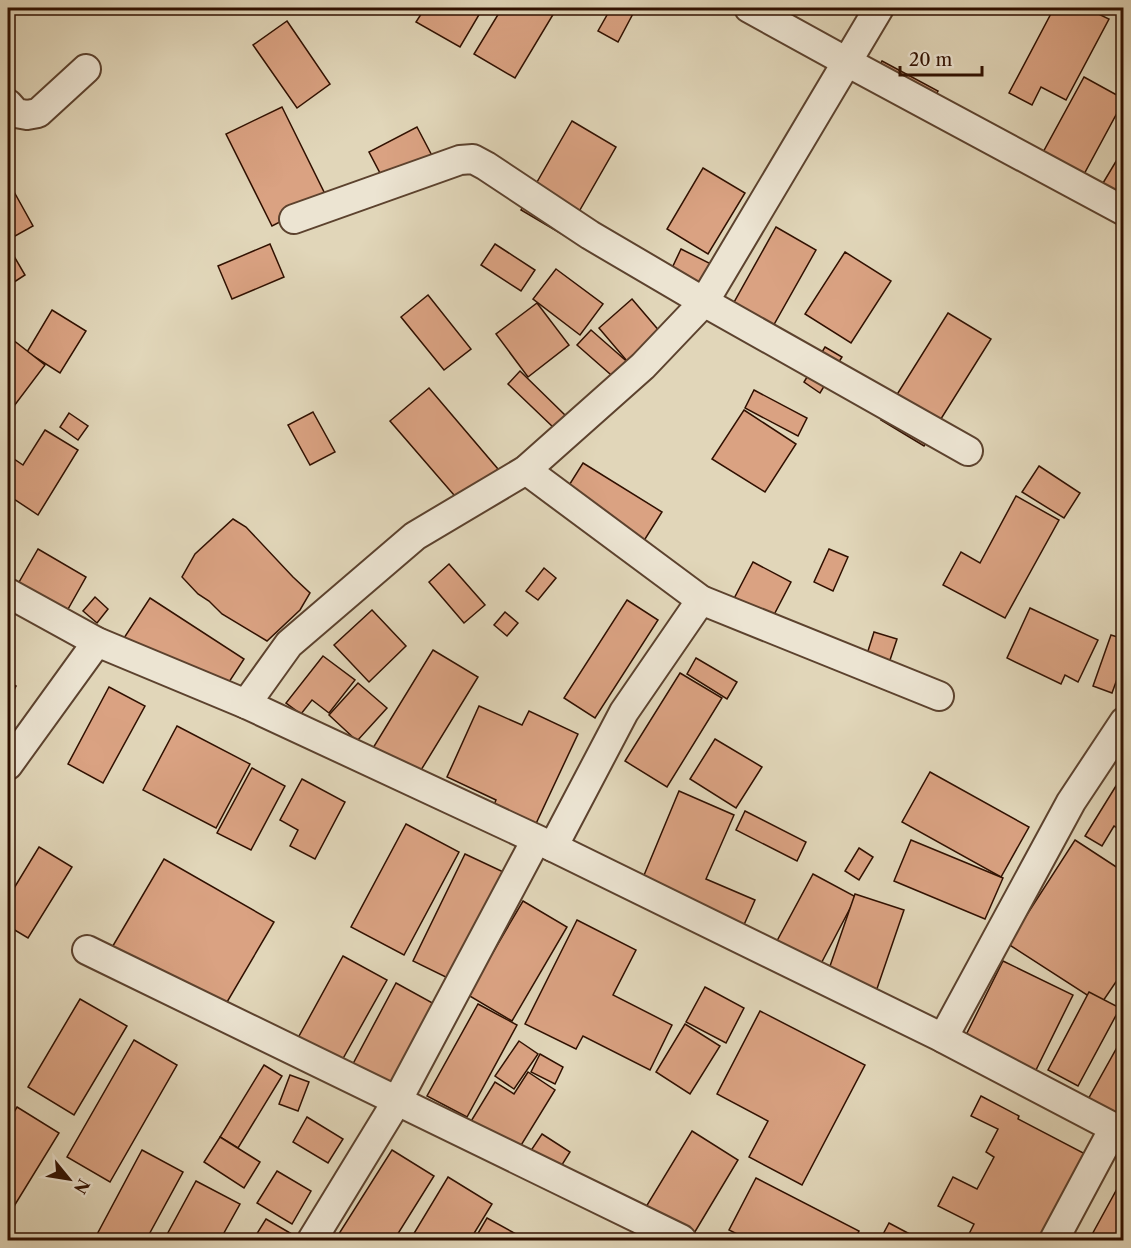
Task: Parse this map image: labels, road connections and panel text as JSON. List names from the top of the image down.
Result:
{
  "scale_bar": "20 m",
  "north": "bottom right"
}
